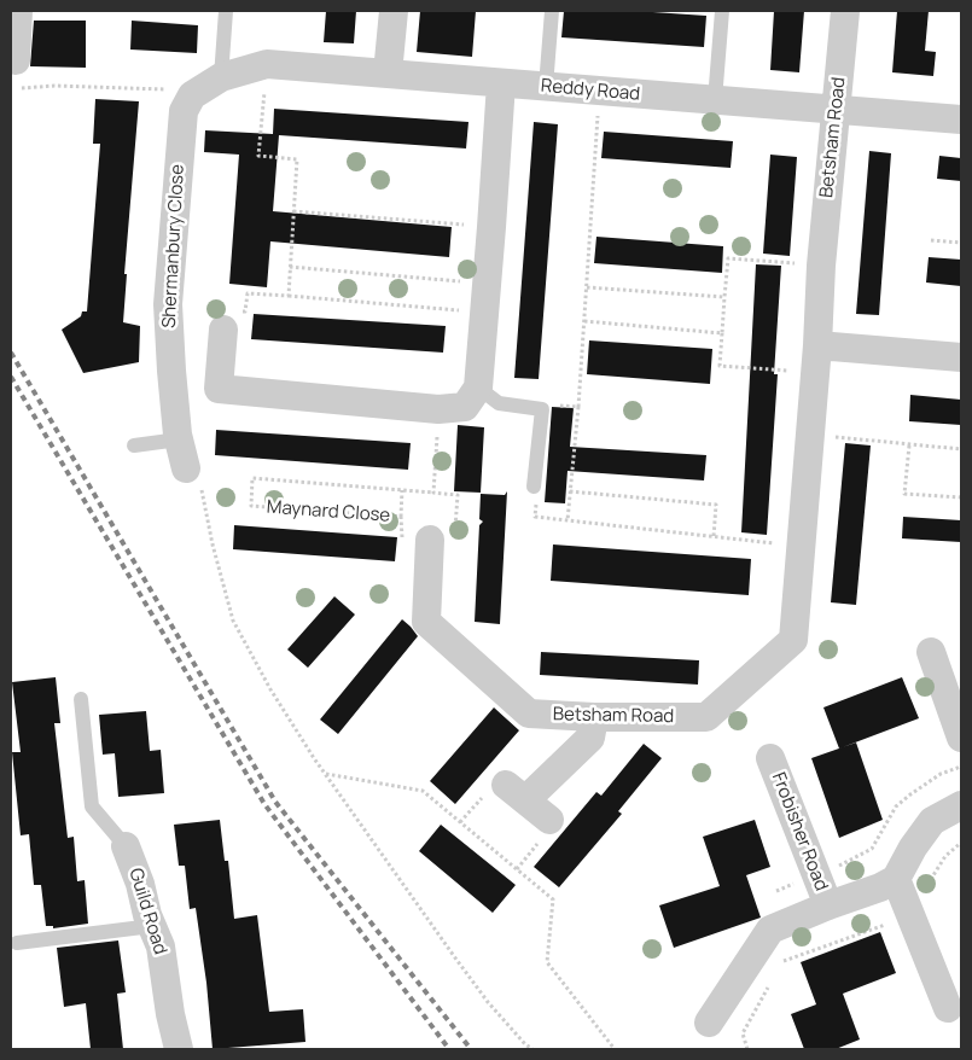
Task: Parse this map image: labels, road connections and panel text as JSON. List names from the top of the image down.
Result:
{
  "streets": {
    "street": [
      "Reddy Road",
      "Betsham Road",
      "Shermanbury Close",
      "Frobisher Road",
      "Guild Road"
    ],
    "path": ["Maynard Close"]
  },
  "crossings": [
    ["Reddy Road", "Betsham Road"],
    ["Betsham Road", "Maynard Close"]
  ]
}
